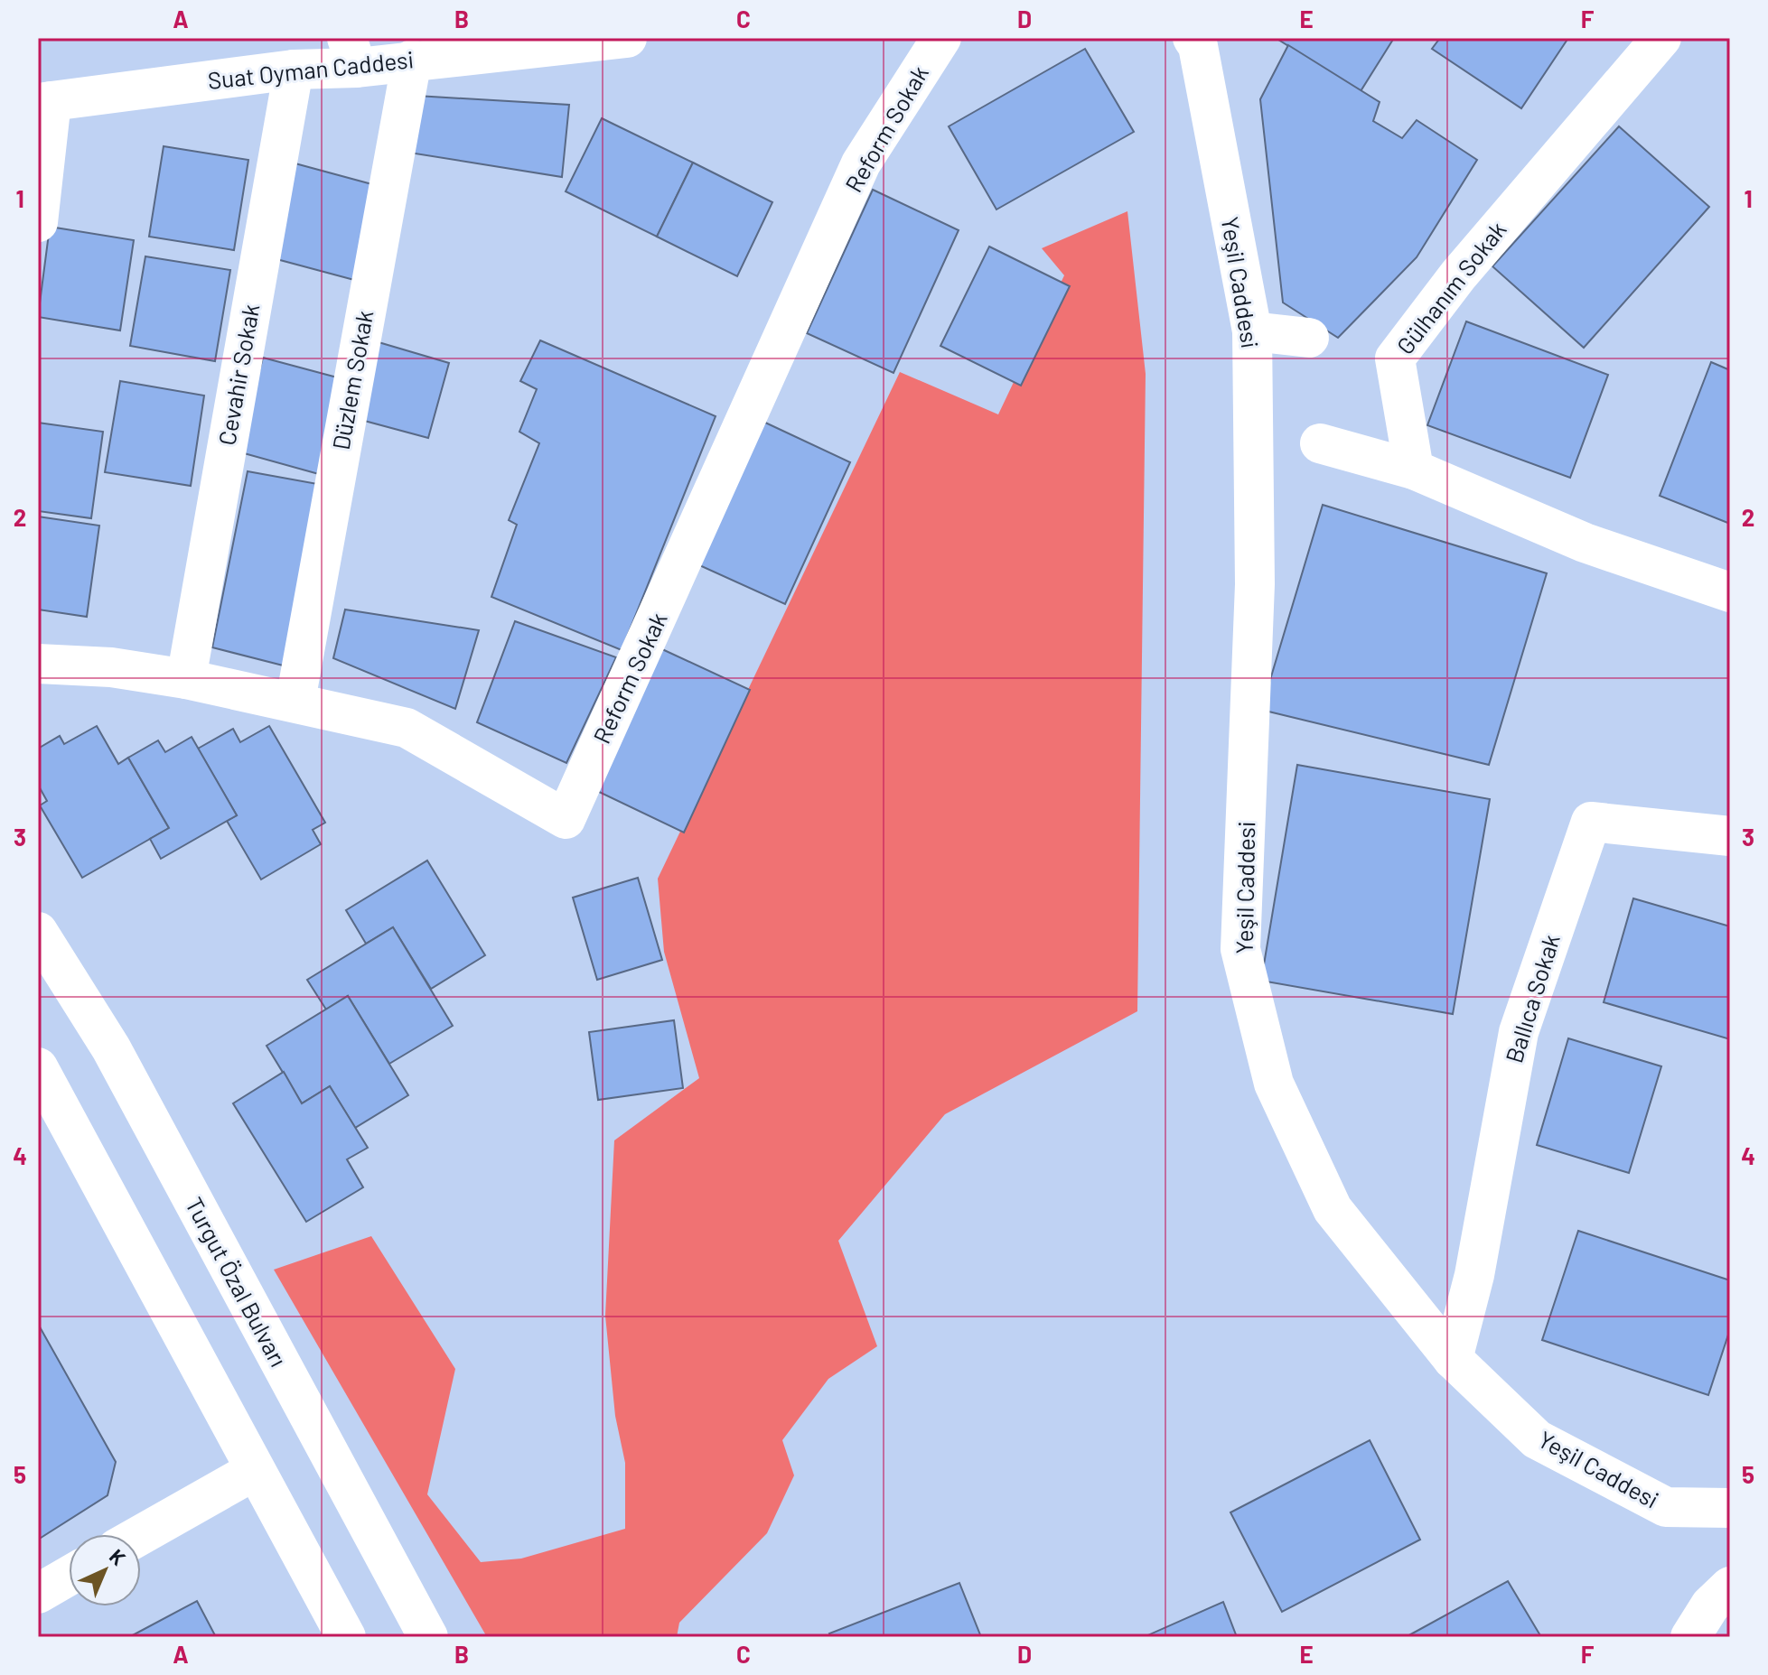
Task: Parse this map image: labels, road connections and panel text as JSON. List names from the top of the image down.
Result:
{
  "streets": {
    "street": [
      "Suat Oyman Caddesi",
      "Reform Sokak",
      "Yeşil Caddesi",
      "Gülhanım Sokak",
      "Cevahir Sokak",
      "Düzlem Sokak",
      "Ballıca Sokak",
      "Turgut Özal Bulvarı"
    ]
  },
  "crossings": [
    ["Suat Oyman Caddesi", "Cevahir Sokak"],
    ["Suat Oyman Caddesi", "Düzlem Sokak"],
    ["Reform Sokak", "Cevahir Sokak"],
    ["Reform Sokak", "Düzlem Sokak"],
    ["Yeşil Caddesi", "Ballıca Sokak"]
  ],
  "north": "top right",
  "grid": {
    "columns": [
      "A",
      "B",
      "C",
      "D",
      "E",
      "F"
    ],
    "rows": [
      "1",
      "2",
      "3",
      "4",
      "5"
    ]
  }
}
